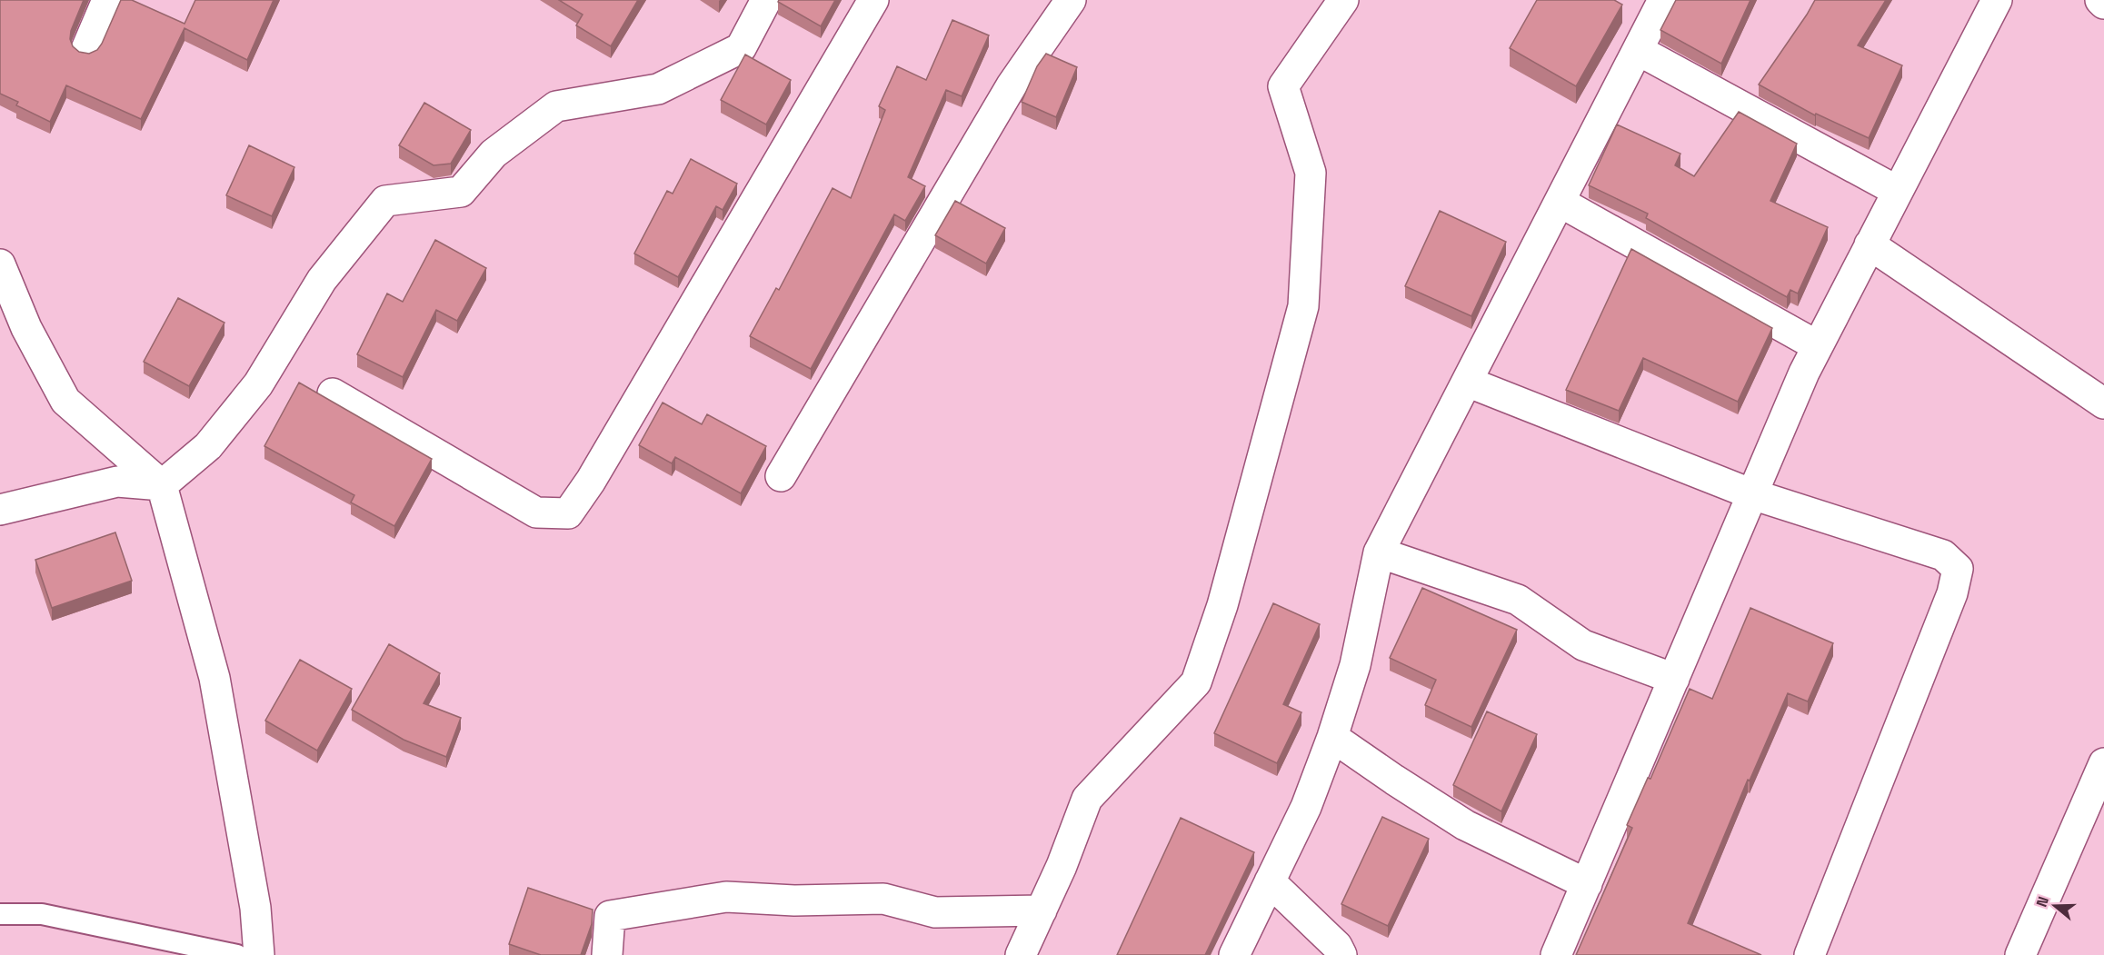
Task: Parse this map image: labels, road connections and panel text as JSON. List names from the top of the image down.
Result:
{
  "north": "left"
}
